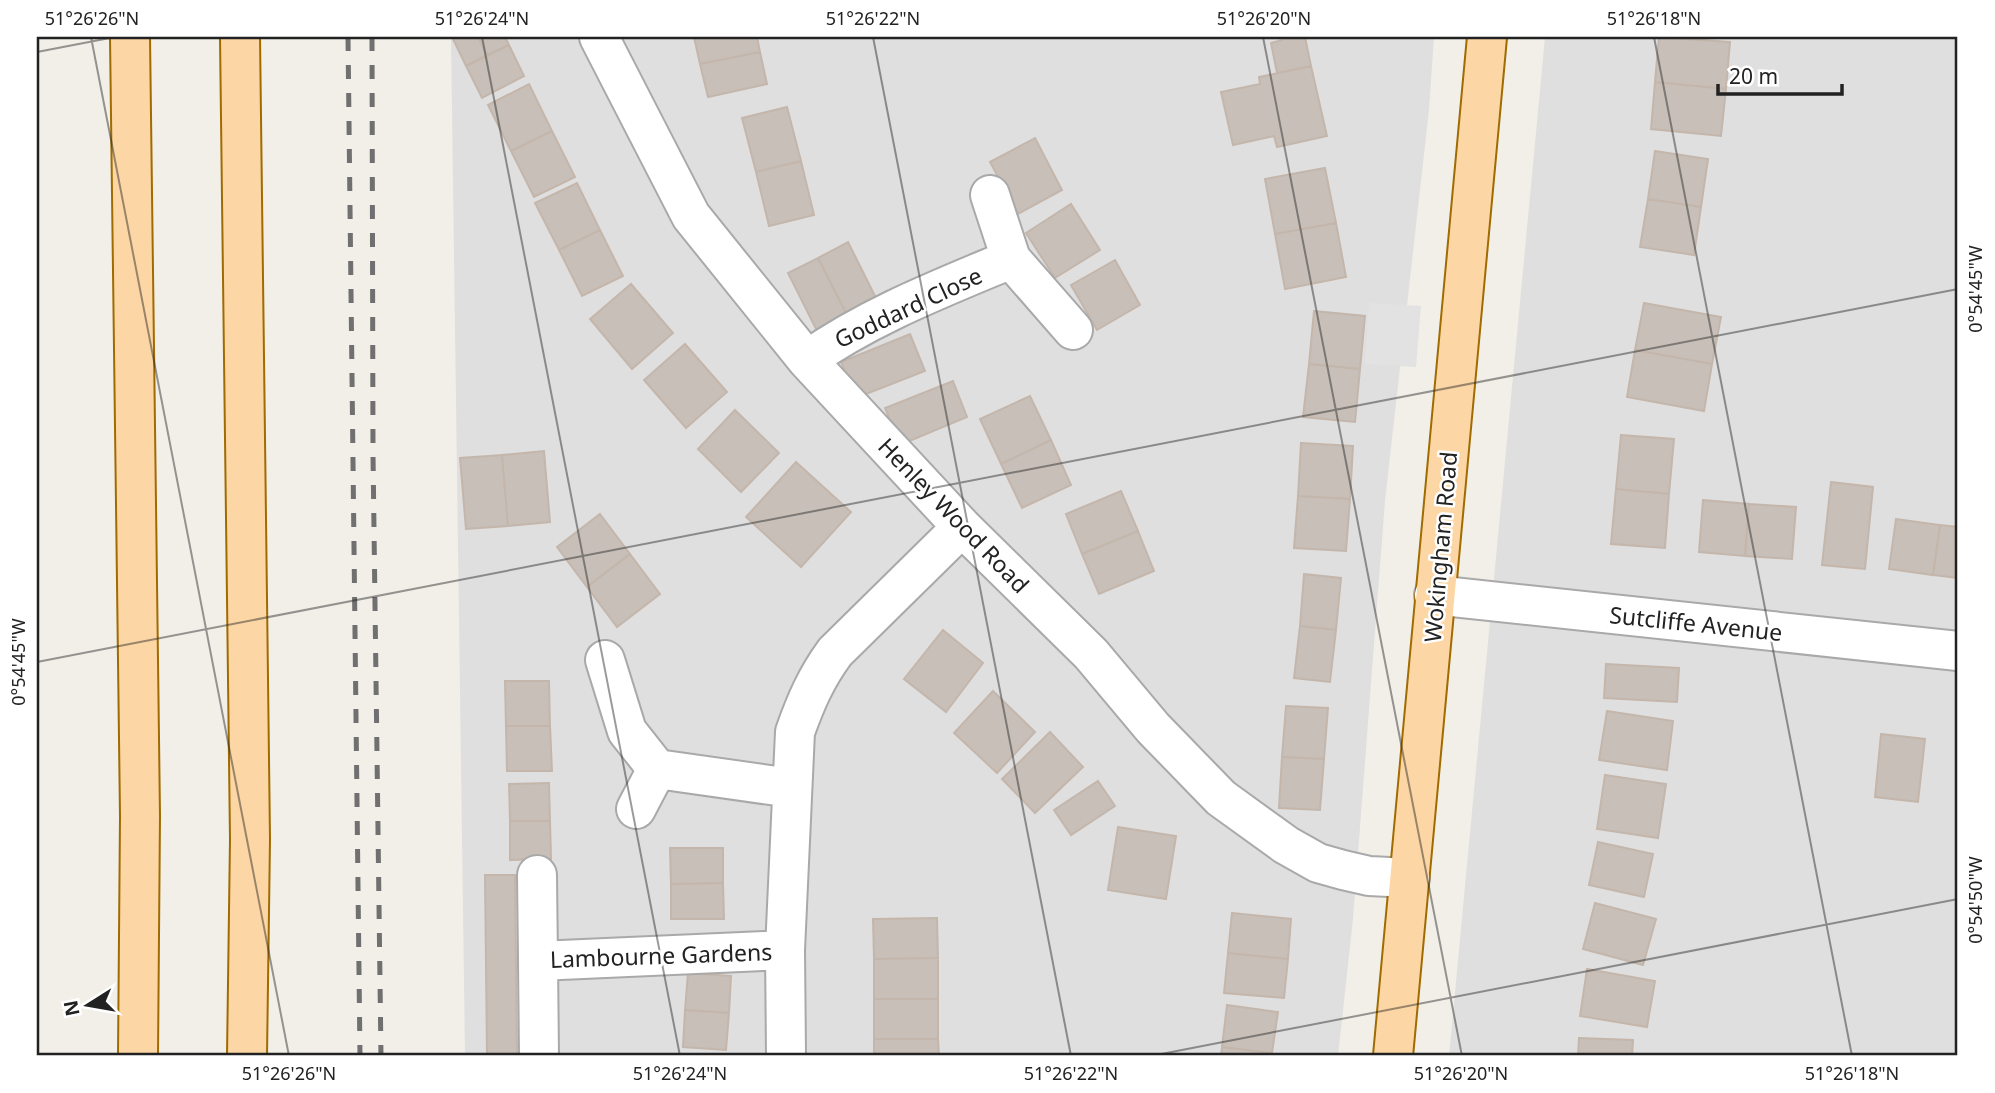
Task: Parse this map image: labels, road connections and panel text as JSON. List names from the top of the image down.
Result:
{
  "streets": {
    "main road": ["Wokingham Road"],
    "street": [
      "Goddard Close",
      "Henley Wood Road",
      "Sutcliffe Avenue",
      "Lambourne Gardens"
    ]
  },
  "crossings": [
    ["Goddard Close", "Henley Wood Road"],
    ["Henley Wood Road", "Wokingham Road"],
    ["Henley Wood Road", "Lambourne Gardens"],
    ["Wokingham Road", "Sutcliffe Avenue"]
  ],
  "scale_bar": "20 m",
  "north": "left",
  "coordinates": [
    "51°26'26\"N",
    "51°26'24\"N",
    "51°26'22\"N",
    "51°26'20\"N",
    "51°26'18\"N",
    "0°54'45\"W",
    "0°54'50\"W"
  ]
}
